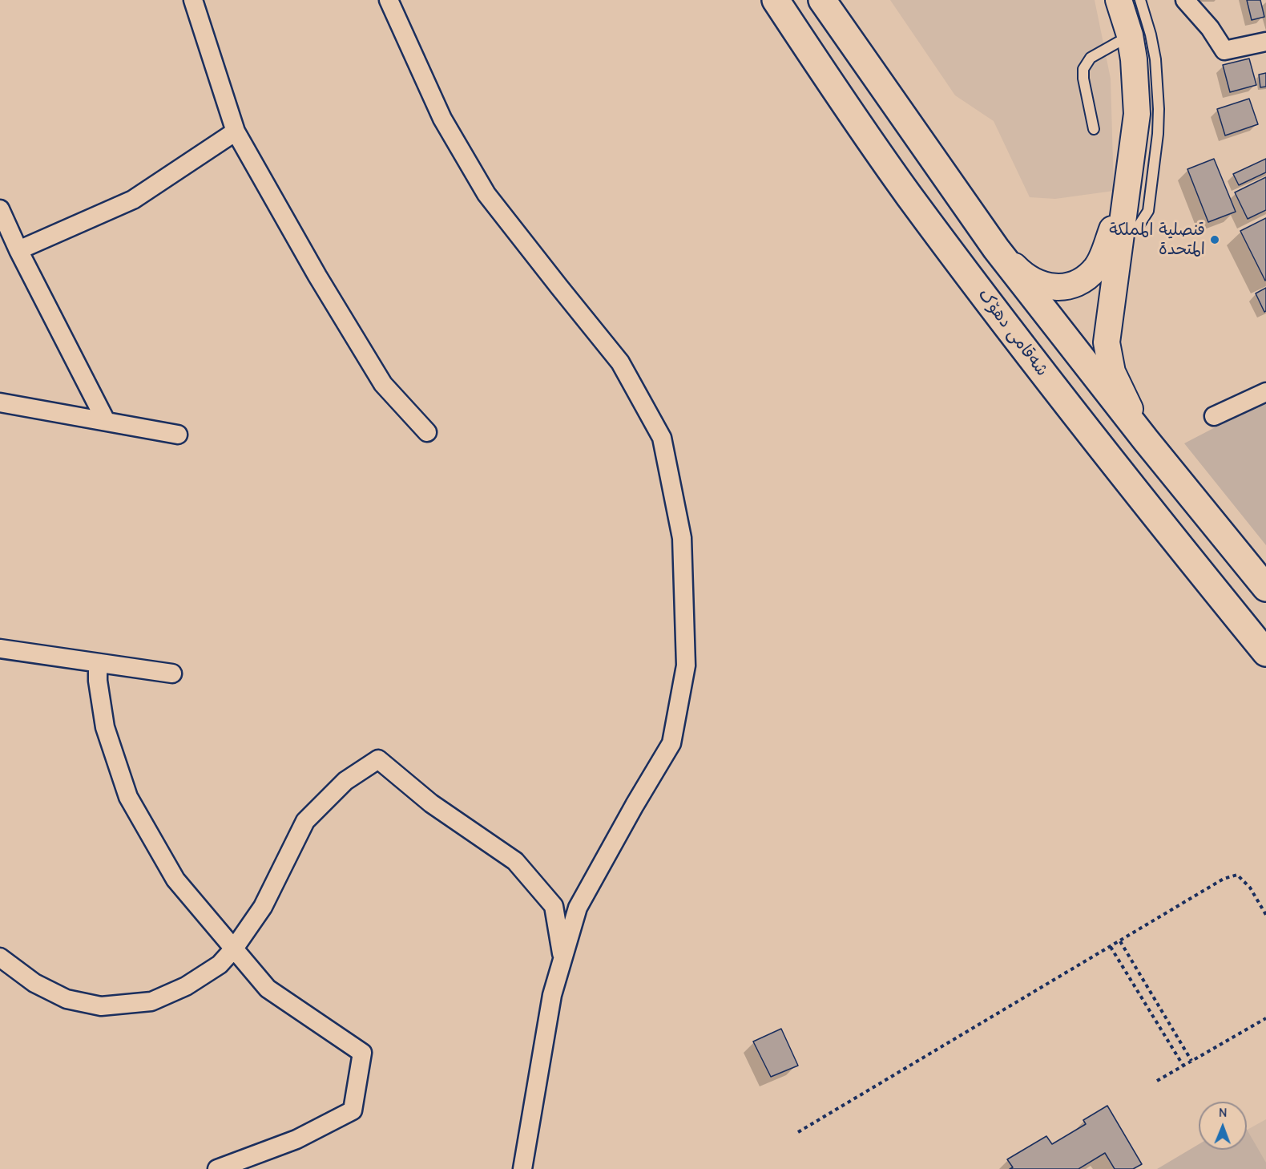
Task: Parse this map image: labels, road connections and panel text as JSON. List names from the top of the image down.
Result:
{
  "streets": {
    "highway": ["شەقامی دهۆک"]
  },
  "places": ["قنصلية المملكة المتحدة"],
  "north": "top"
}
